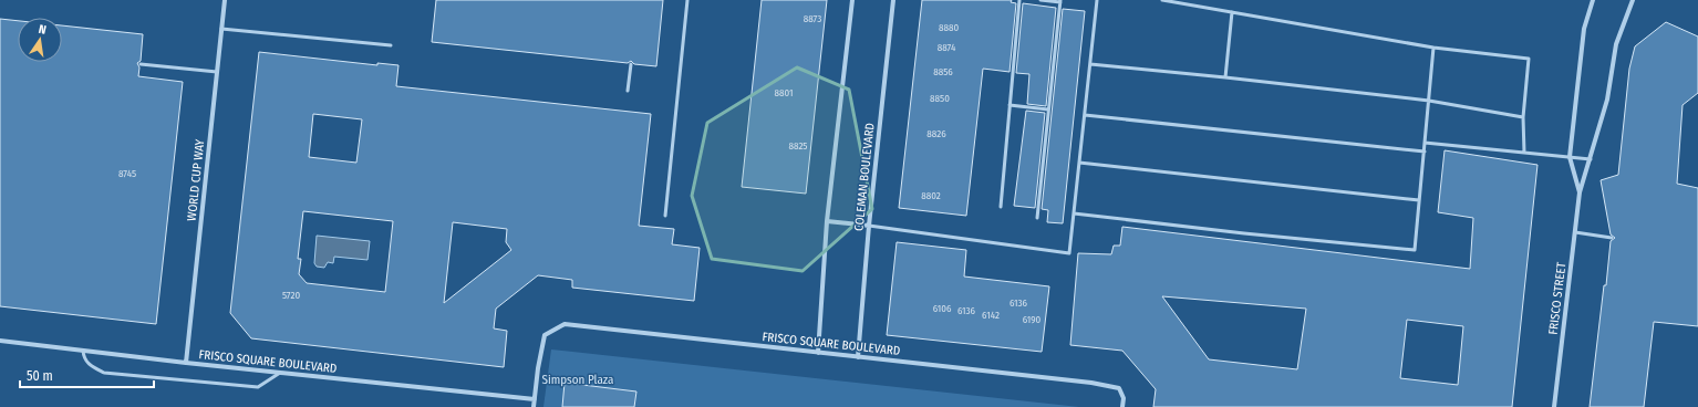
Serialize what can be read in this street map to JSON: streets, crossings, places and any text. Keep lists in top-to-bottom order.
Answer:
{
  "streets": {
    "street": [
      "COLEMAN BOULEVARD",
      "WORLD CUP WAY",
      "FRISCO STREET",
      "FRISCO SQUARE BOULEVARD"
    ]
  },
  "crossings": [
    ["COLEMAN BOULEVARD", "FRISCO SQUARE BOULEVARD"],
    ["WORLD CUP WAY", "FRISCO SQUARE BOULEVARD"]
  ],
  "parks": ["Simpson Plaza"],
  "house_numbers": [
    "8873",
    "8880",
    "8874",
    "8856",
    "8801",
    "8850",
    "8826",
    "8825",
    "8745",
    "8802",
    "5720",
    "6136",
    "6106",
    "6136",
    "6142",
    "6190"
  ],
  "scale_bar": "50 m",
  "north": "top"
}
